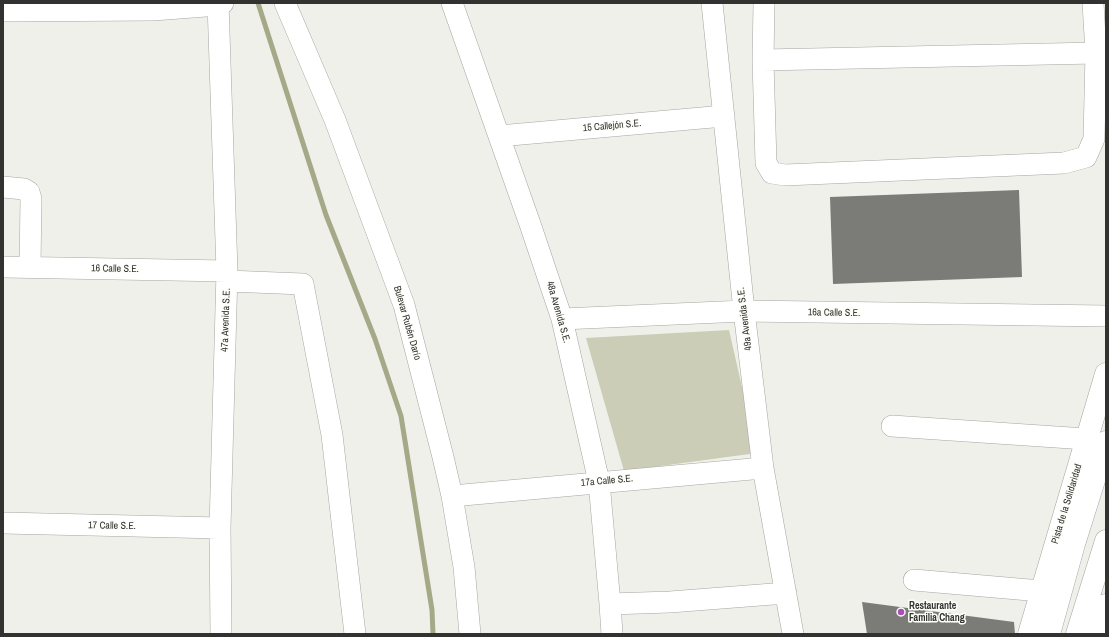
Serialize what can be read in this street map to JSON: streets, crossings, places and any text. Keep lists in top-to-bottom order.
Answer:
{
  "streets": {
    "main road": ["Pista de la Solidaridad"],
    "street": [
      "15 Callejón S.E.",
      "16 Calle S.E.",
      "48a Avenida S.E.",
      "16a Calle S.E.",
      "49a Avenida S.E.",
      "47a Avenida S.E.",
      "Bulevar Rubén Darío",
      "17a Calle S.E.",
      "17 Calle S.E."
    ]
  },
  "crossings": [
    ["15 Callejón S.E.", "48a Avenida S.E."],
    ["15 Callejón S.E.", "49a Avenida S.E."],
    ["16 Calle S.E.", "47a Avenida S.E."],
    ["48a Avenida S.E.", "16a Calle S.E."],
    ["48a Avenida S.E.", "17a Calle S.E."],
    ["16a Calle S.E.", "49a Avenida S.E."],
    ["49a Avenida S.E.", "17a Calle S.E."],
    ["47a Avenida S.E.", "17 Calle S.E."],
    ["Bulevar Rubén Darío", "17a Calle S.E."]
  ],
  "places": ["Restaurante Familia Chang"]
}
